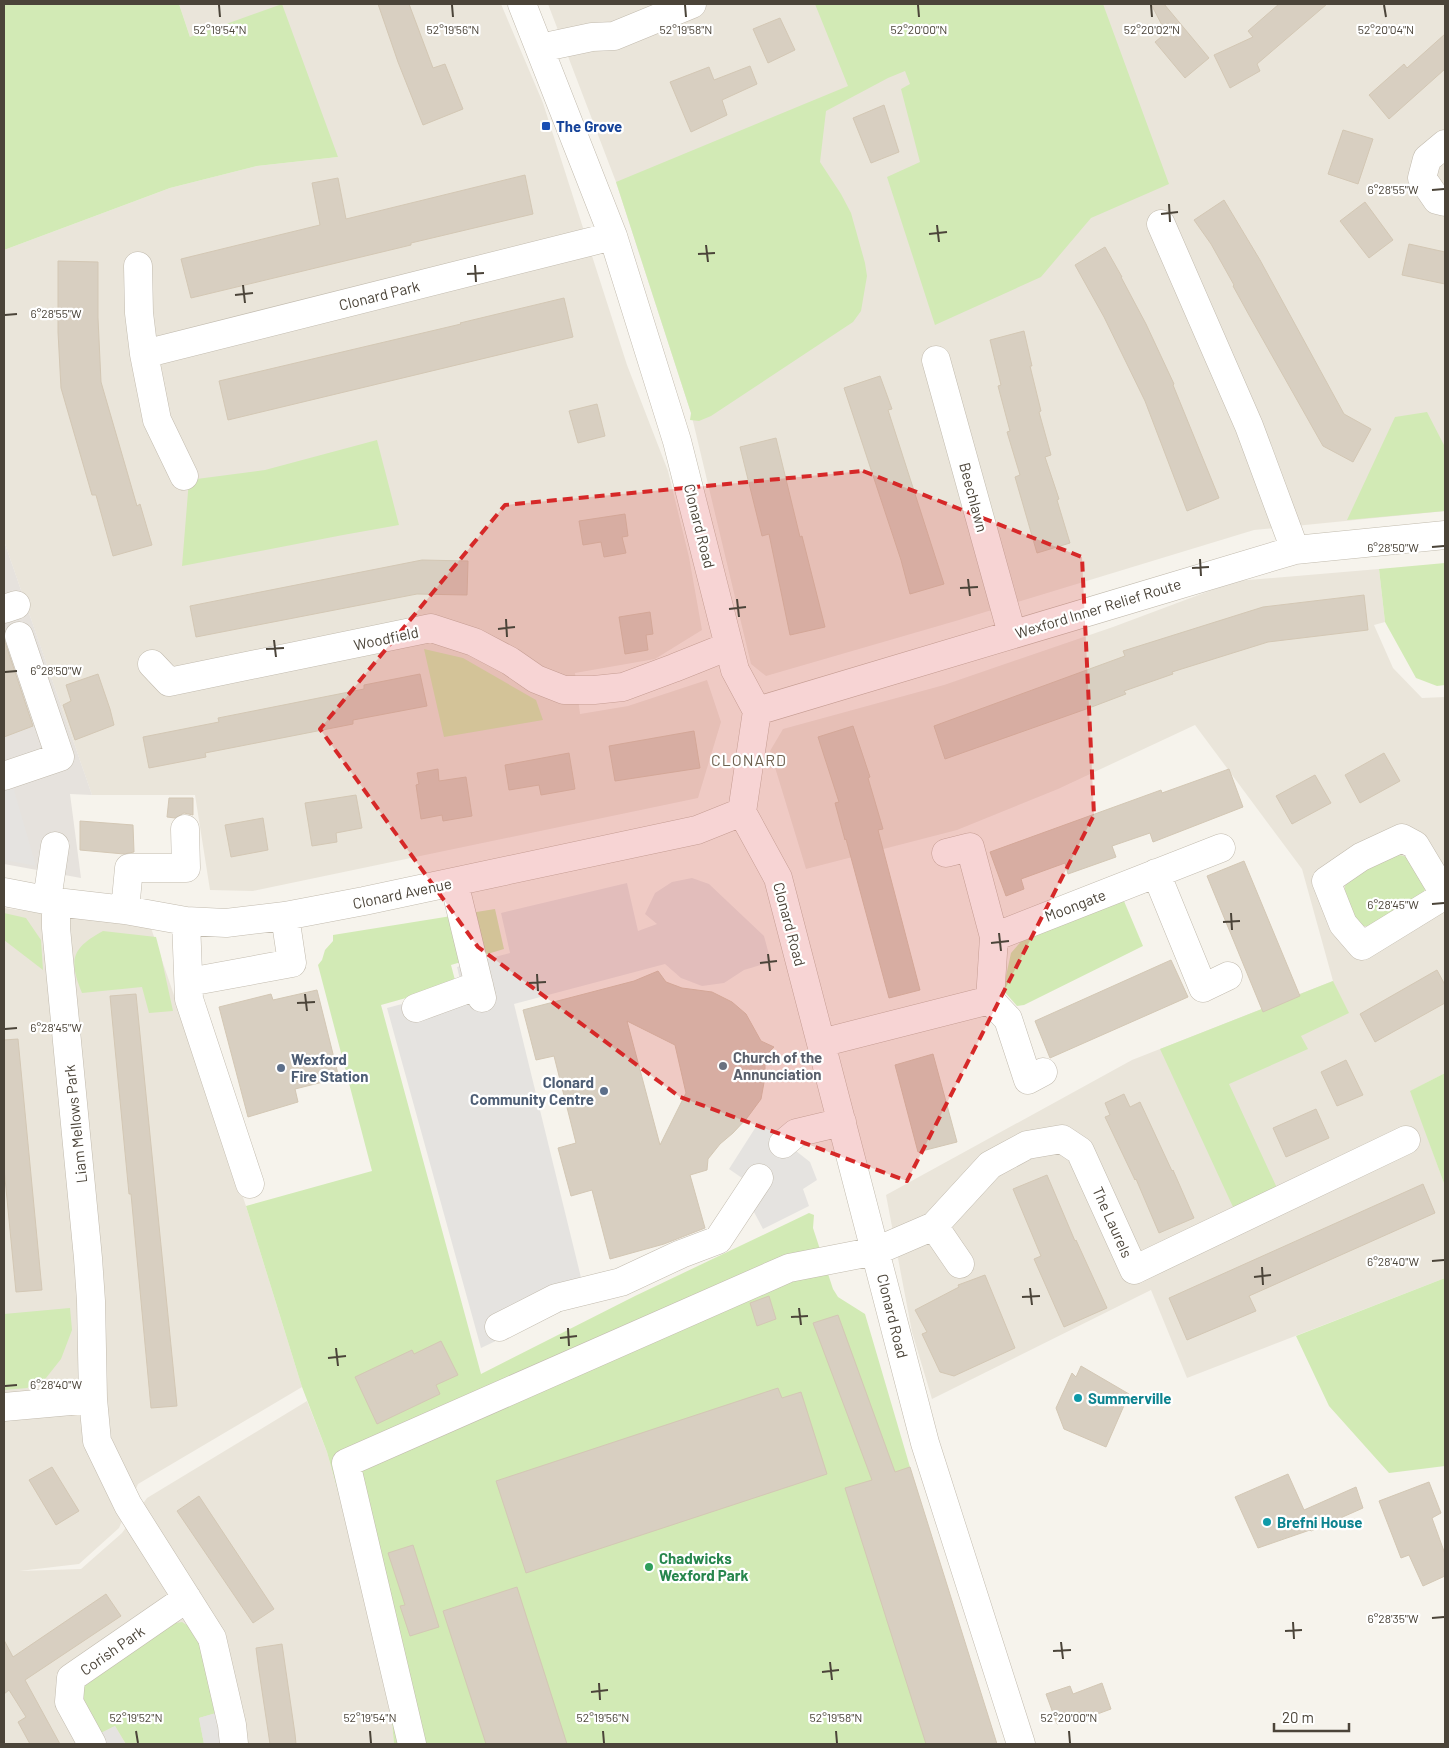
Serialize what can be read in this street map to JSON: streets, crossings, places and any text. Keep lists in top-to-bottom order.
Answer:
{
  "streets": {
    "street": [
      "Clonard Park",
      "Beechlawn",
      "Clonard Road",
      "Wexford Inner Relief Route",
      "Woodfield",
      "Clonard Avenue",
      "Moongate",
      "Liam Mellows Park",
      "The Laurels",
      "Corish Park"
    ]
  },
  "crossings": [
    ["Clonard Park", "Clonard Road"],
    ["Beechlawn", "Wexford Inner Relief Route"],
    ["Clonard Road", "Wexford Inner Relief Route"],
    ["Clonard Road", "Woodfield"],
    ["Clonard Road", "Clonard Avenue"],
    ["Clonard Road", "The Laurels"],
    ["Clonard Avenue", "Liam Mellows Park"],
    ["Liam Mellows Park", "Corish Park"]
  ],
  "districts": ["CLONARD"],
  "places": {
    "transit": ["The Grove"],
    "other": [
      "Church of the Annunciation",
      "Wexford Fire Station",
      "Clonard Community Centre",
      "Summerville",
      "Brefni House",
      "Chadwicks Wexford Park"
    ]
  },
  "scale_bar": "20 m",
  "coordinates": [
    "52°20'04\"N",
    "52°19'54\"N",
    "52°19'56\"N",
    "52°19'58\"N",
    "52°20'00\"N",
    "52°20'02\"N",
    "6°28'55\"W",
    "6°28'50\"W",
    "6°28'45\"W",
    "6°28'40\"W",
    "6°28'35\"W",
    "52°19'52\"N"
  ]
}
